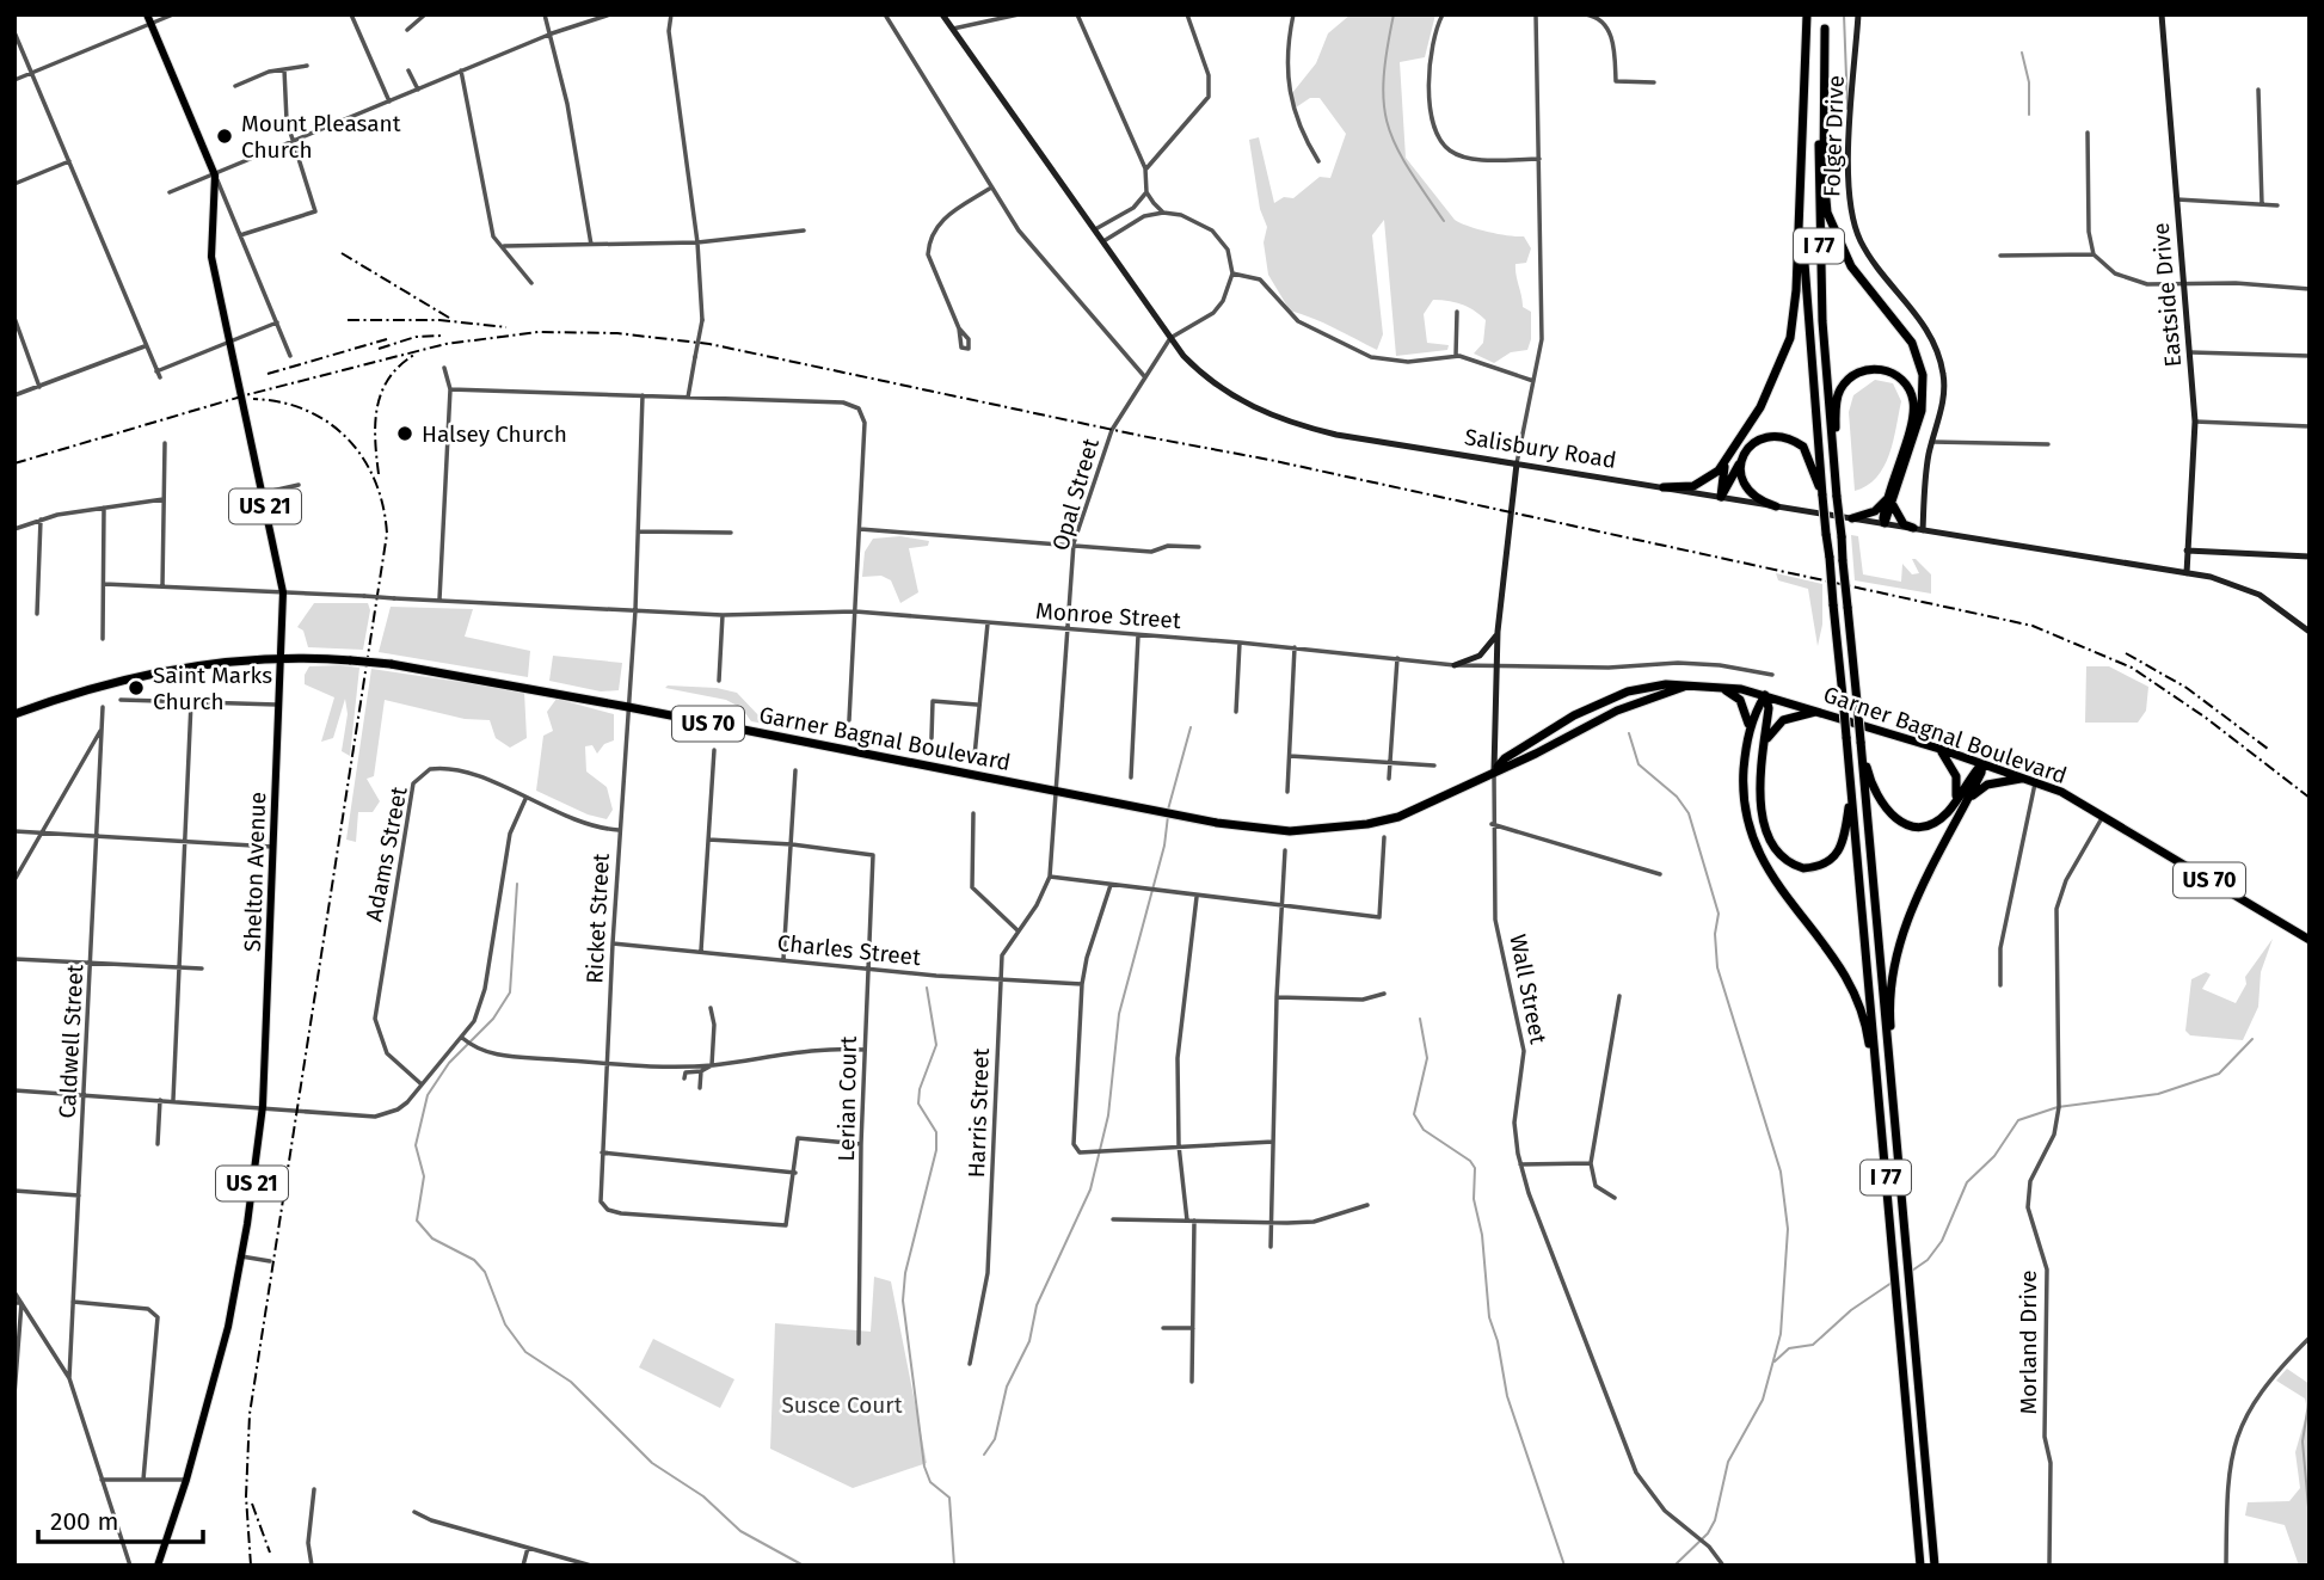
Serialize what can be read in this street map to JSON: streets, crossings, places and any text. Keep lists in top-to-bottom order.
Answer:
{
  "streets": {
    "highway": ["I 77", "US 70", "Garner Bagnal Boulevard"],
    "main road": ["US 21", "Shelton Avenue"],
    "street": [
      "Folger Drive",
      "Eastside Drive",
      "Salisbury Road",
      "Opal Street",
      "Monroe Street",
      "Adams Street",
      "Ricket Street",
      "Charles Street",
      "Wall Street",
      "Caldwell Street",
      "Lerian Court",
      "Harris Street",
      "Morland Drive"
    ]
  },
  "crossings": [
    ["Folger Drive", "Salisbury Road"],
    ["Eastside Drive", "Salisbury Road"],
    ["Salisbury Road", "Opal Street"],
    ["Salisbury Road", "Wall Street"],
    ["Opal Street", "Monroe Street"],
    ["Opal Street", "Garner Bagnal Boulevard"],
    ["Opal Street", "Harris Street"],
    ["US 21", "Shelton Avenue"],
    ["Monroe Street", "Shelton Avenue"],
    ["Monroe Street", "Ricket Street"],
    ["Monroe Street", "Wall Street"],
    ["Garner Bagnal Boulevard", "Shelton Avenue"],
    ["Garner Bagnal Boulevard", "Ricket Street"],
    ["Garner Bagnal Boulevard", "Wall Street"],
    ["Garner Bagnal Boulevard", "Morland Drive"],
    ["Adams Street", "Ricket Street"],
    ["Ricket Street", "Charles Street"],
    ["Charles Street", "Lerian Court"],
    ["Charles Street", "Harris Street"]
  ],
  "parks": ["Susce Court"],
  "places": ["Mount Pleasant Church", "Halsey Church", "Saint Marks Church"],
  "scale_bar": "200 m"
}
